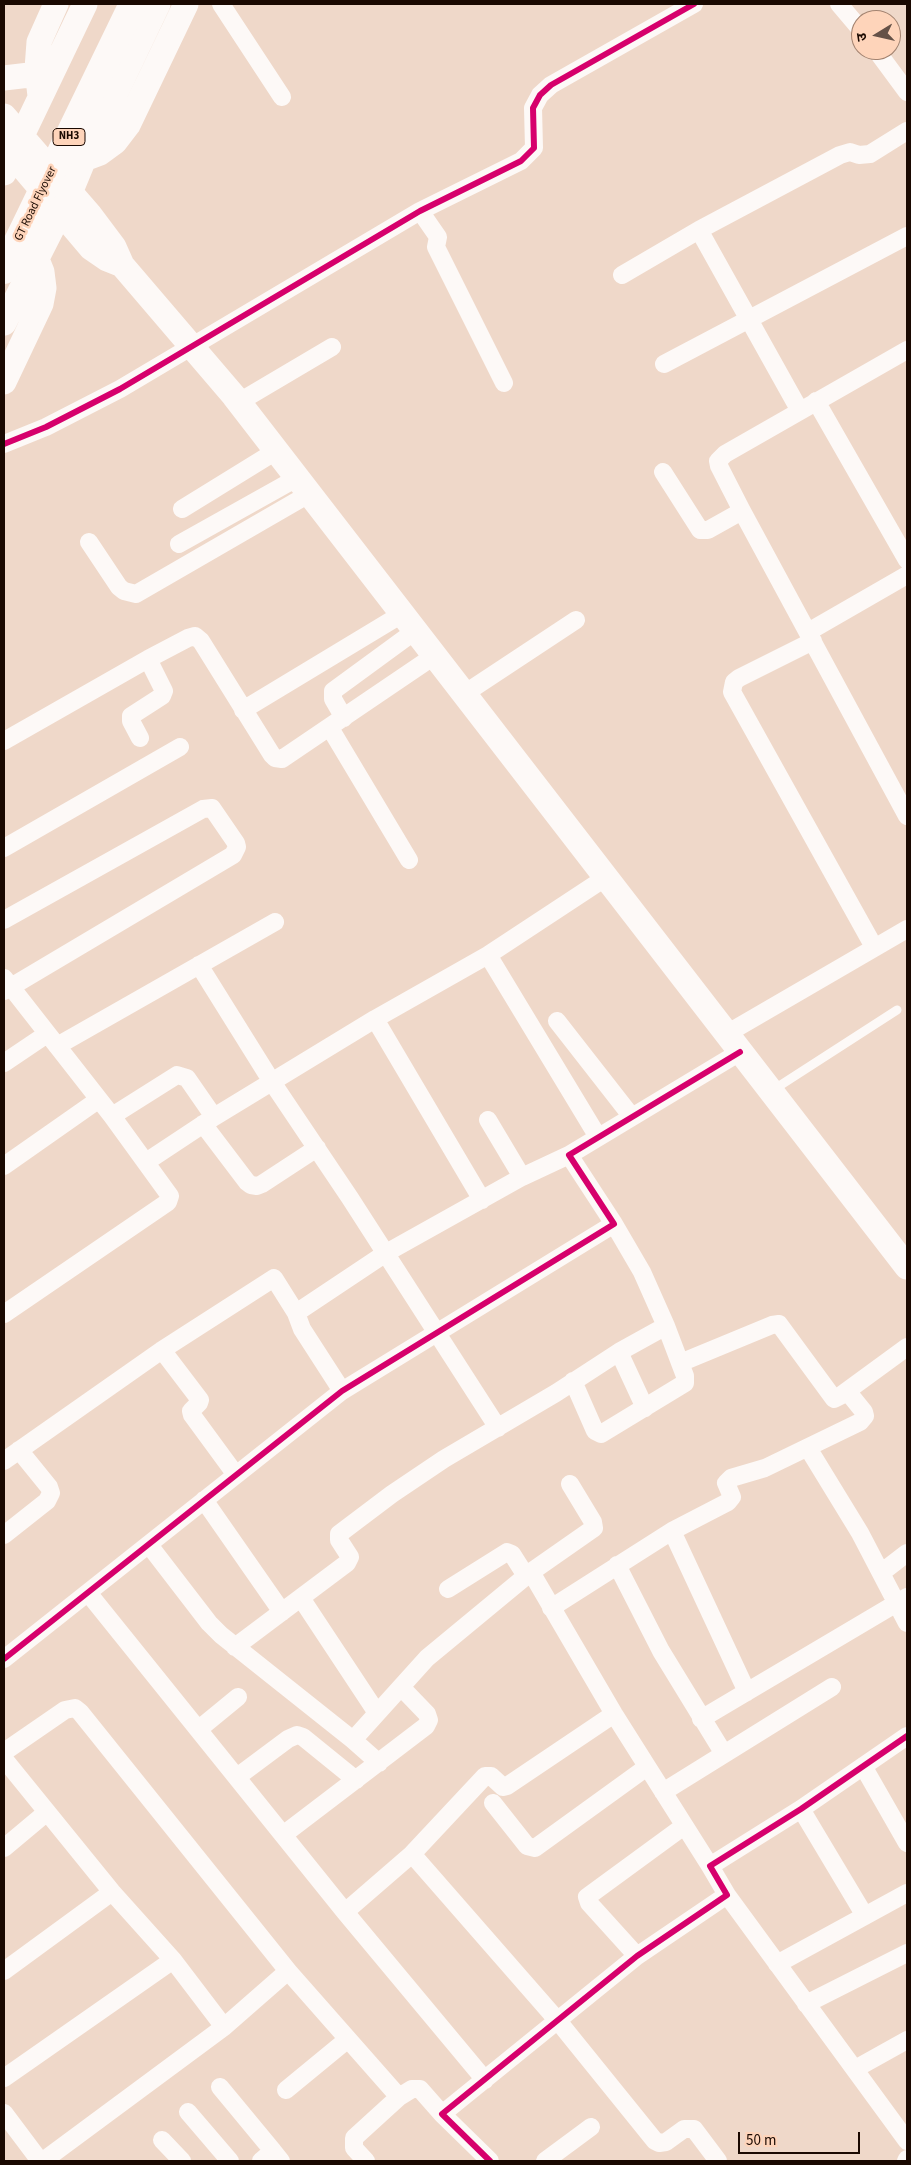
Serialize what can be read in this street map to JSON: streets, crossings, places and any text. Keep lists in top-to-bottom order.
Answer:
{
  "streets": {
    "highway": ["NH3", "GT Road Flyover"]
  },
  "scale_bar": "50 m",
  "north": "left"
}
